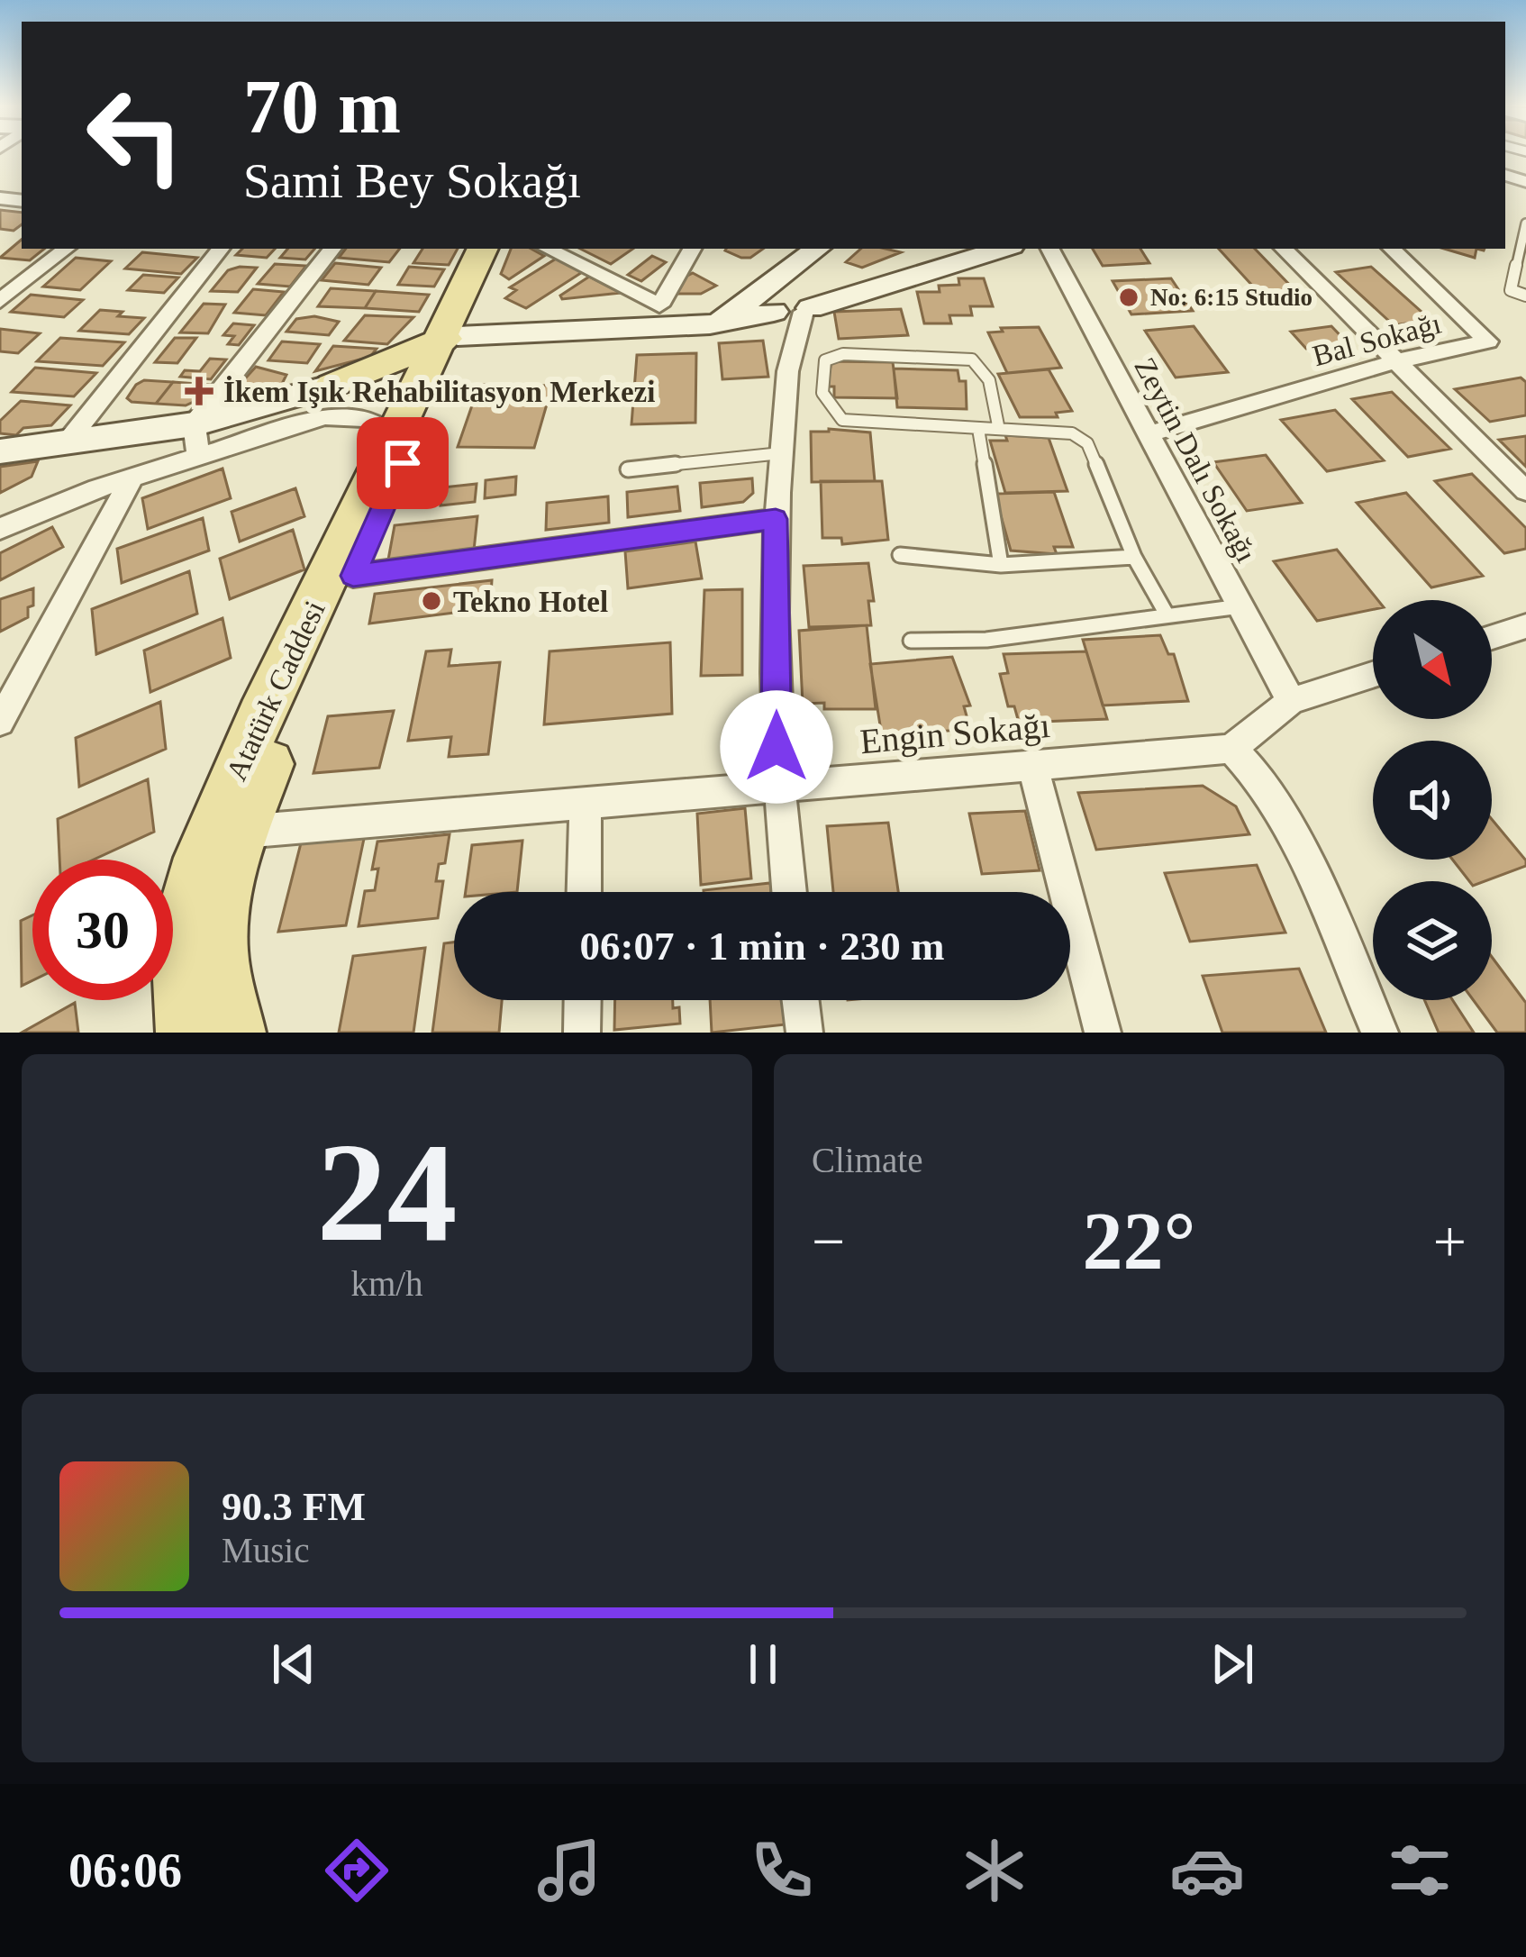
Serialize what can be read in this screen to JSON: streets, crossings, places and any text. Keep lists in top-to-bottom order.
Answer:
{
  "streets": {
    "main road": ["Atatürk Caddesi"],
    "street": ["Bal Sokağı", "Zeytin Dalı Sokağı", "Engin Sokağı"]
  },
  "crossings": [
    ["Bal Sokağı", "Zeytin Dalı Sokağı"],
    ["Atatürk Caddesi", "Engin Sokağı"]
  ],
  "places": {
    "other": ["No: 6:15 Studio", "Tekno Hotel"],
    "health": ["İkem Işık Rehabilitasyon Merkezi"]
  },
  "north": "bottom right",
  "page": {
    "turn": ["70 m", "Sami Bey Sokağı"],
    "limit": "30",
    "trip": "06:07 · 1 min · 230 m",
    "tile": [
      ["24", "km/h"],
      "Climate"
    ],
    "heat": ["−", "22°", "+"],
    "song": ["90.3 FM", "Music"],
    "tabs": "06:06"
  }
}
